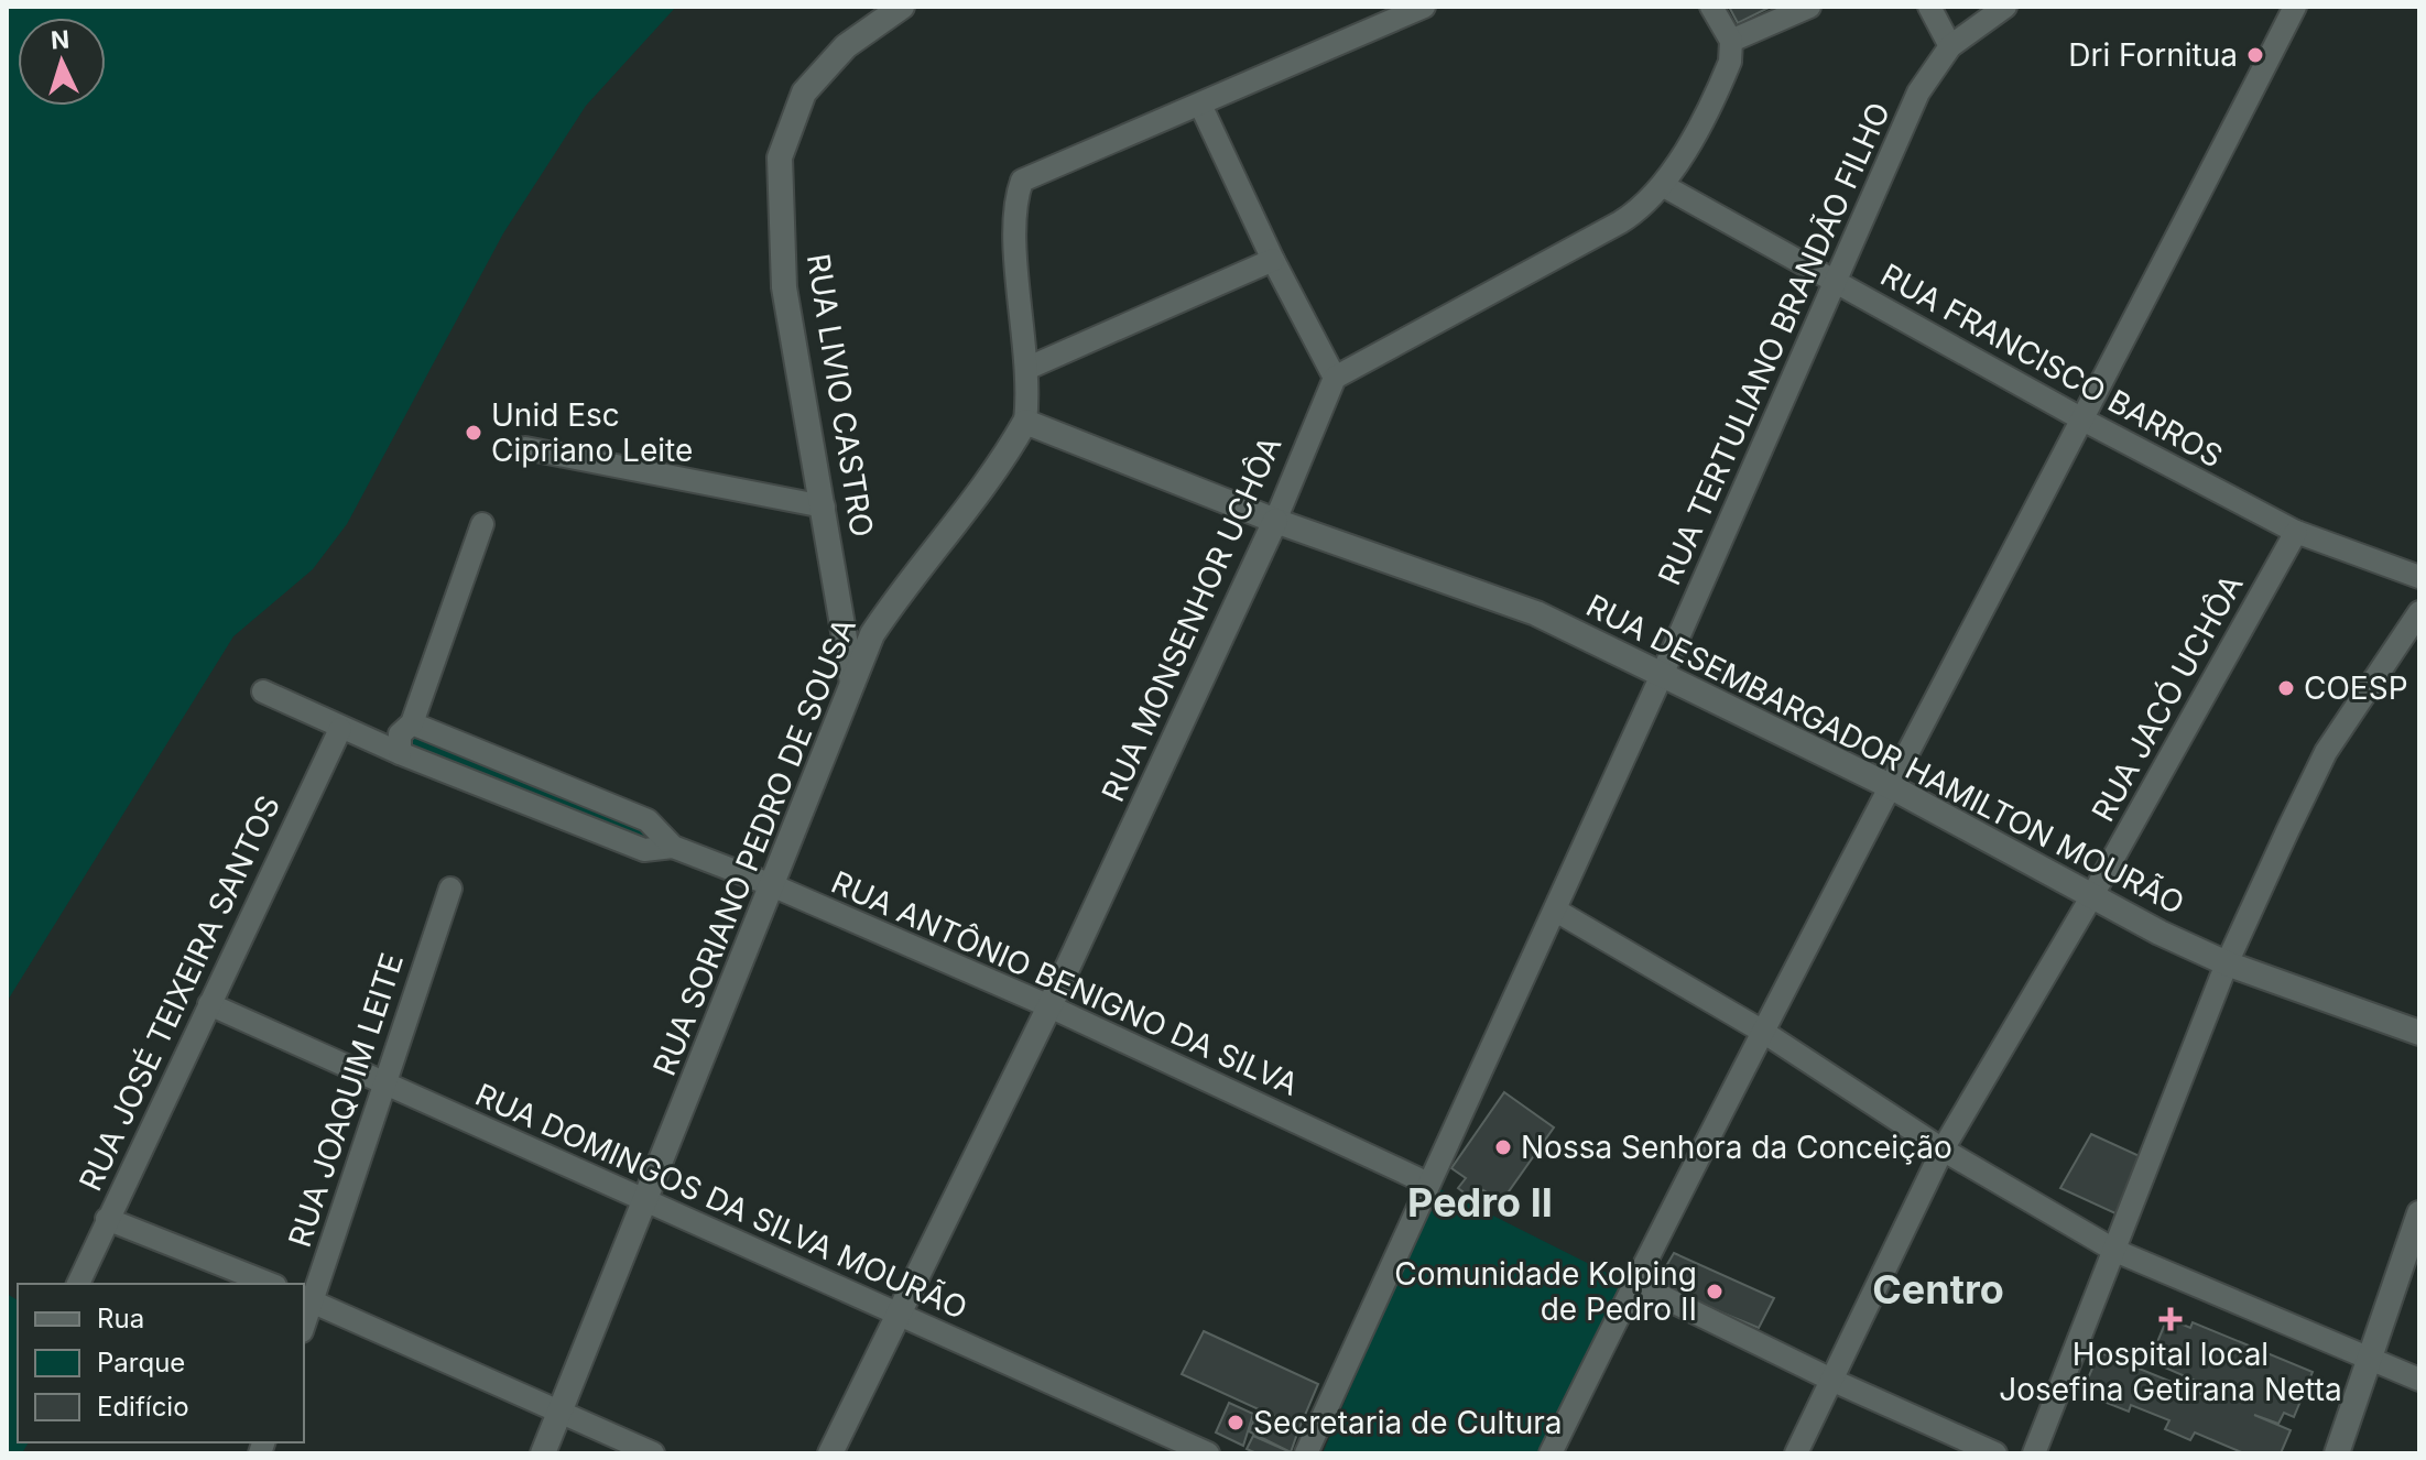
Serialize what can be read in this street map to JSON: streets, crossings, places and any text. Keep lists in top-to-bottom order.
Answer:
{
  "streets": {
    "street": [
      "RUA TERTULIANO BRANDÃO FILHO",
      "RUA FRANCISCO BARROS",
      "RUA LIVIO CASTRO",
      "RUA MONSENHOR UCHÔA",
      "RUA JACÓ UCHÔA",
      "RUA DESEMBARGADOR HAMILTON MOURÃO",
      "RUA SORIANO PEDRO DE SOUSA",
      "RUA ANTÔNIO BENIGNO DA SILVA",
      "RUA JOSÉ TEIXEIRA SANTOS",
      "RUA JOAQUIM LEITE",
      "RUA DOMINGOS DA SILVA MOURÃO"
    ]
  },
  "crossings": [
    ["RUA TERTULIANO BRANDÃO FILHO", "RUA FRANCISCO BARROS"],
    ["RUA TERTULIANO BRANDÃO FILHO", "RUA DESEMBARGADOR HAMILTON MOURÃO"],
    ["RUA TERTULIANO BRANDÃO FILHO", "RUA ANTÔNIO BENIGNO DA SILVA"],
    ["RUA FRANCISCO BARROS", "RUA JACÓ UCHÔA"],
    ["RUA LIVIO CASTRO", "RUA SORIANO PEDRO DE SOUSA"],
    ["RUA MONSENHOR UCHÔA", "RUA DESEMBARGADOR HAMILTON MOURÃO"],
    ["RUA MONSENHOR UCHÔA", "RUA ANTÔNIO BENIGNO DA SILVA"],
    ["RUA MONSENHOR UCHÔA", "RUA DOMINGOS DA SILVA MOURÃO"],
    ["RUA JACÓ UCHÔA", "RUA DESEMBARGADOR HAMILTON MOURÃO"],
    ["RUA DESEMBARGADOR HAMILTON MOURÃO", "RUA SORIANO PEDRO DE SOUSA"],
    ["RUA SORIANO PEDRO DE SOUSA", "RUA ANTÔNIO BENIGNO DA SILVA"],
    ["RUA SORIANO PEDRO DE SOUSA", "RUA DOMINGOS DA SILVA MOURÃO"],
    ["RUA ANTÔNIO BENIGNO DA SILVA", "RUA JOSÉ TEIXEIRA SANTOS"],
    ["RUA JOSÉ TEIXEIRA SANTOS", "RUA DOMINGOS DA SILVA MOURÃO"],
    ["RUA JOAQUIM LEITE", "RUA DOMINGOS DA SILVA MOURÃO"]
  ],
  "districts": ["Pedro II", "Centro"],
  "places": {
    "other": [
      "Dri Fornitua",
      "Unid Esc Cipriano Leite",
      "COESP",
      "Nossa Senhora da Conceição",
      "Comunidade Kolping de Pedro II",
      "Secretaria de Cultura"
    ],
    "health": ["Hospital local Josefina Getirana Netta"]
  },
  "legend": ["Rua", "Parque", "Edifício"],
  "north": "top"
}
